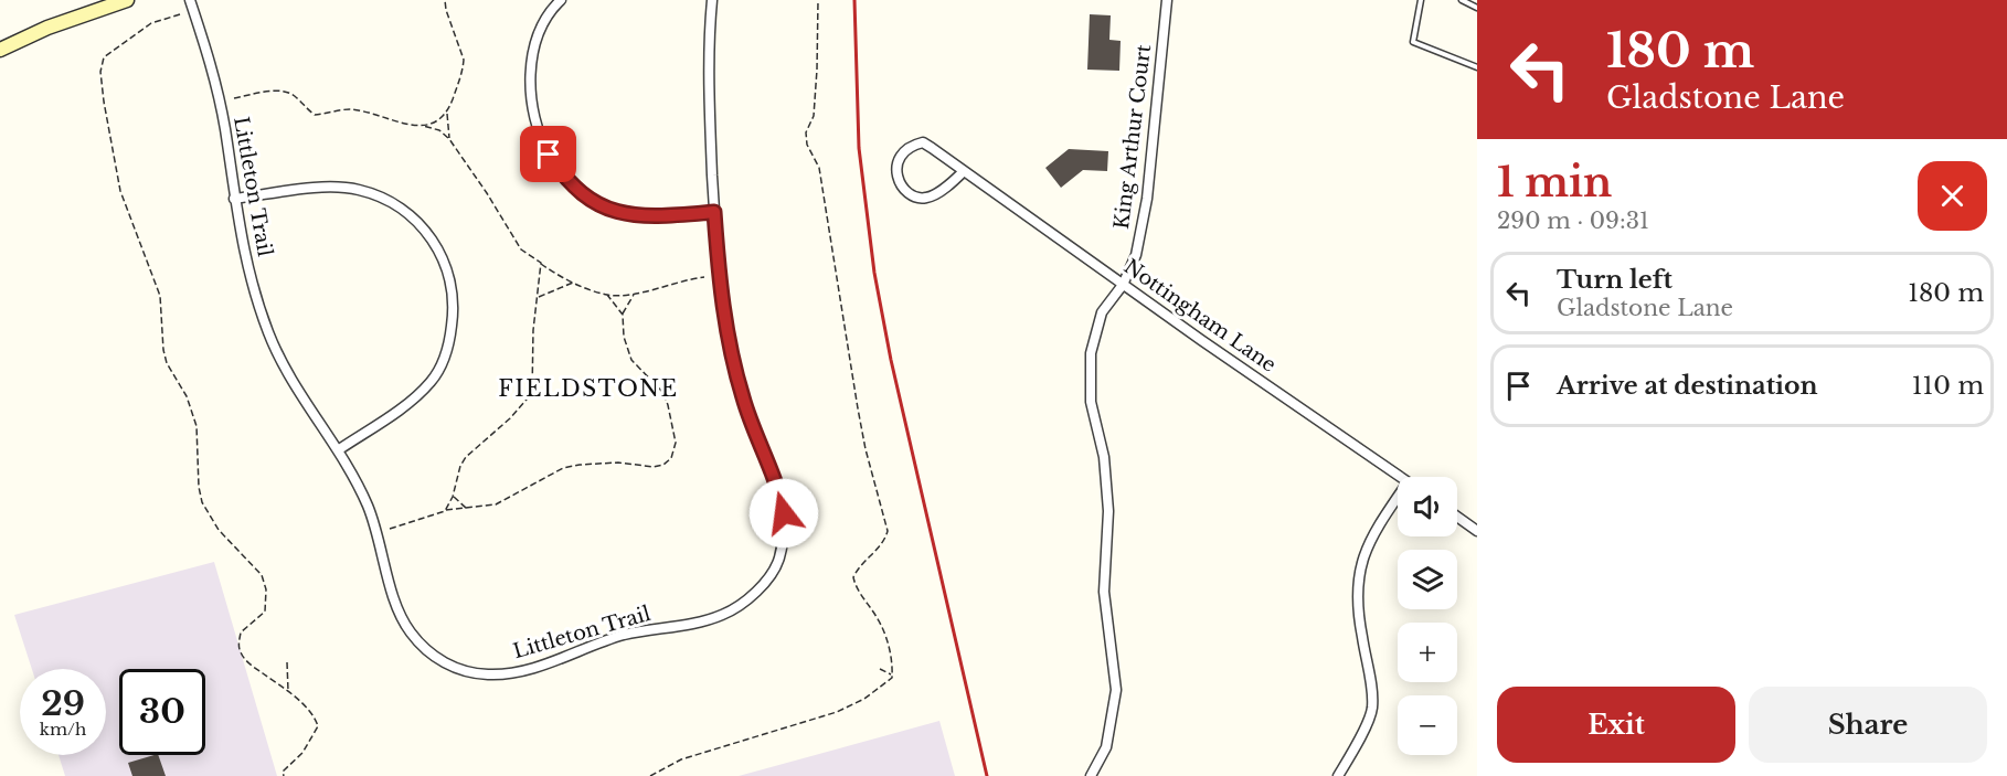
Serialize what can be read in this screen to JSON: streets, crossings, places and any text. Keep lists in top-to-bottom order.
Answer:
{
  "streets": {
    "street": ["King Arthur Court", "Littleton Trail", "Nottingham Lane"]
  },
  "crossings": [
    ["King Arthur Court", "Nottingham Lane"]
  ],
  "districts": ["FIELDSTONE"],
  "page": {
    "turn": ["180 m", "Gladstone Lane"],
    "heading": ["1 min", "290 m · 09:31"],
    "list": [
      {
        "name": "Turn left",
        "note": "Gladstone Lane",
        "value": "180 m"
      },
      {
        "name": "Arrive at destination",
        "value": "110 m"
      }
    ],
    "map_buttons": ["+", "−"],
    "speed": "29 km/h",
    "limit": "30",
    "buttons": ["Exit", "Share"]
  }
}
